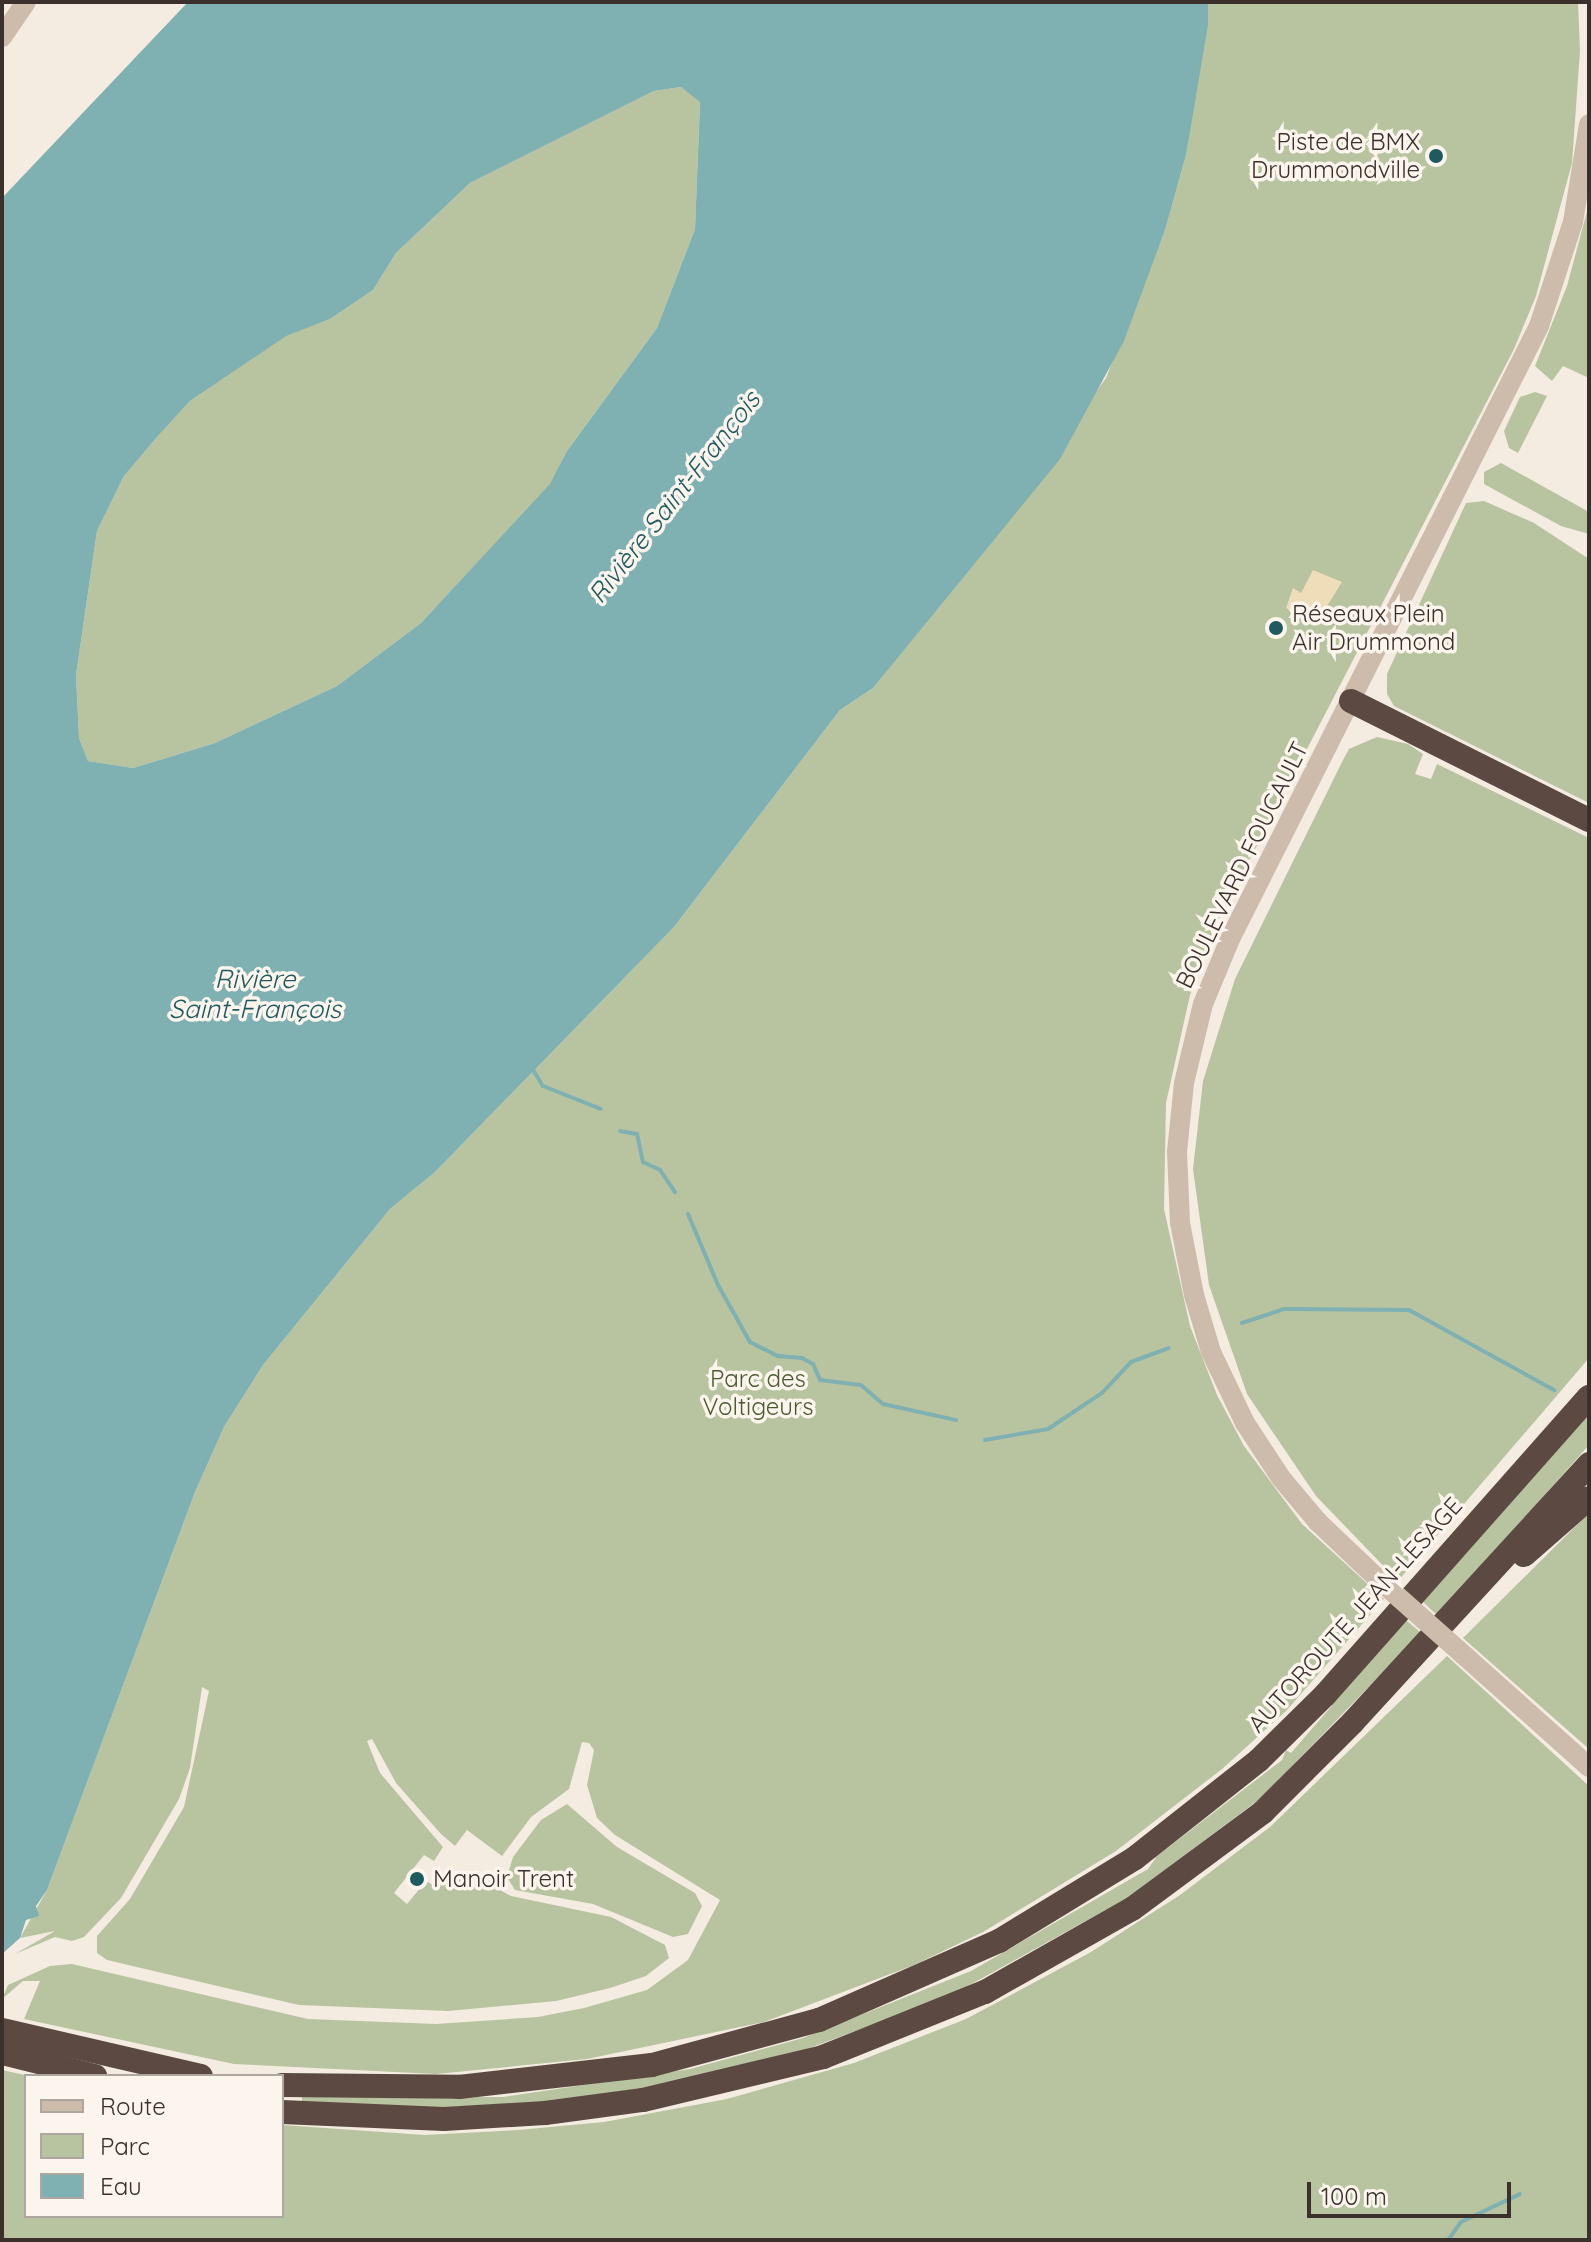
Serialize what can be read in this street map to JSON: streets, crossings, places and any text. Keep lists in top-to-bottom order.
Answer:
{
  "streets": {
    "highway": ["AUTOROUTE JEAN-LESAGE"],
    "street": ["BOULEVARD FOUCAULT"]
  },
  "water": ["Rivière Saint-François"],
  "parks": ["Parc des Voltigeurs"],
  "places": ["Piste de BMX Drummondville", "Réseaux Plein Air Drummond", "Manoir Trent"],
  "legend": ["Route", "Parc", "Eau"],
  "scale_bar": "100 m"
}
